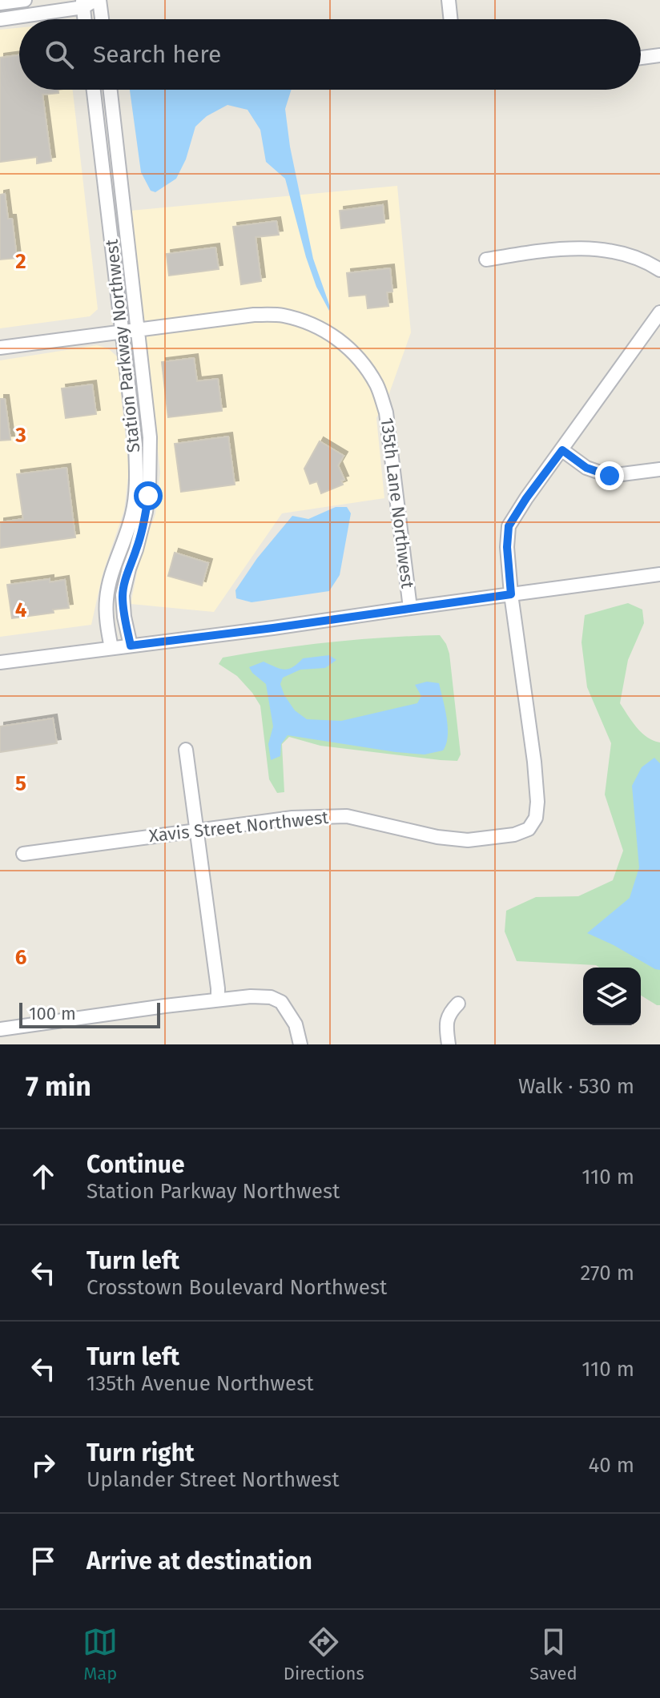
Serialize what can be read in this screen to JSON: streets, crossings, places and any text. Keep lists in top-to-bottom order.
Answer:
{
  "streets": {
    "street": ["Station Parkway Northwest", "135th Lane Northwest", "Xavis Street Northwest"]
  },
  "crossings": [
    ["Station Parkway Northwest", "135th Lane Northwest"]
  ],
  "scale_bar": "100 m",
  "page": {
    "search": "Search here",
    "scale": "100 m",
    "heading": ["7 min", "Walk · 530 m"],
    "list": [
      ["Continue", "Station Parkway Northwest", "110 m"],
      ["Turn left", "Crosstown Boulevard Northwest", "270 m"],
      ["Turn left", "135th Avenue Northwest", "110 m"],
      ["Turn right", "Uplander Street Northwest", "40 m"],
      "Arrive at destination"
    ],
    "nav": ["Map", "Directions", "Saved"]
  },
  "grid": {
    "rows": [
      "2",
      "3",
      "4",
      "5",
      "6"
    ]
  }
}
